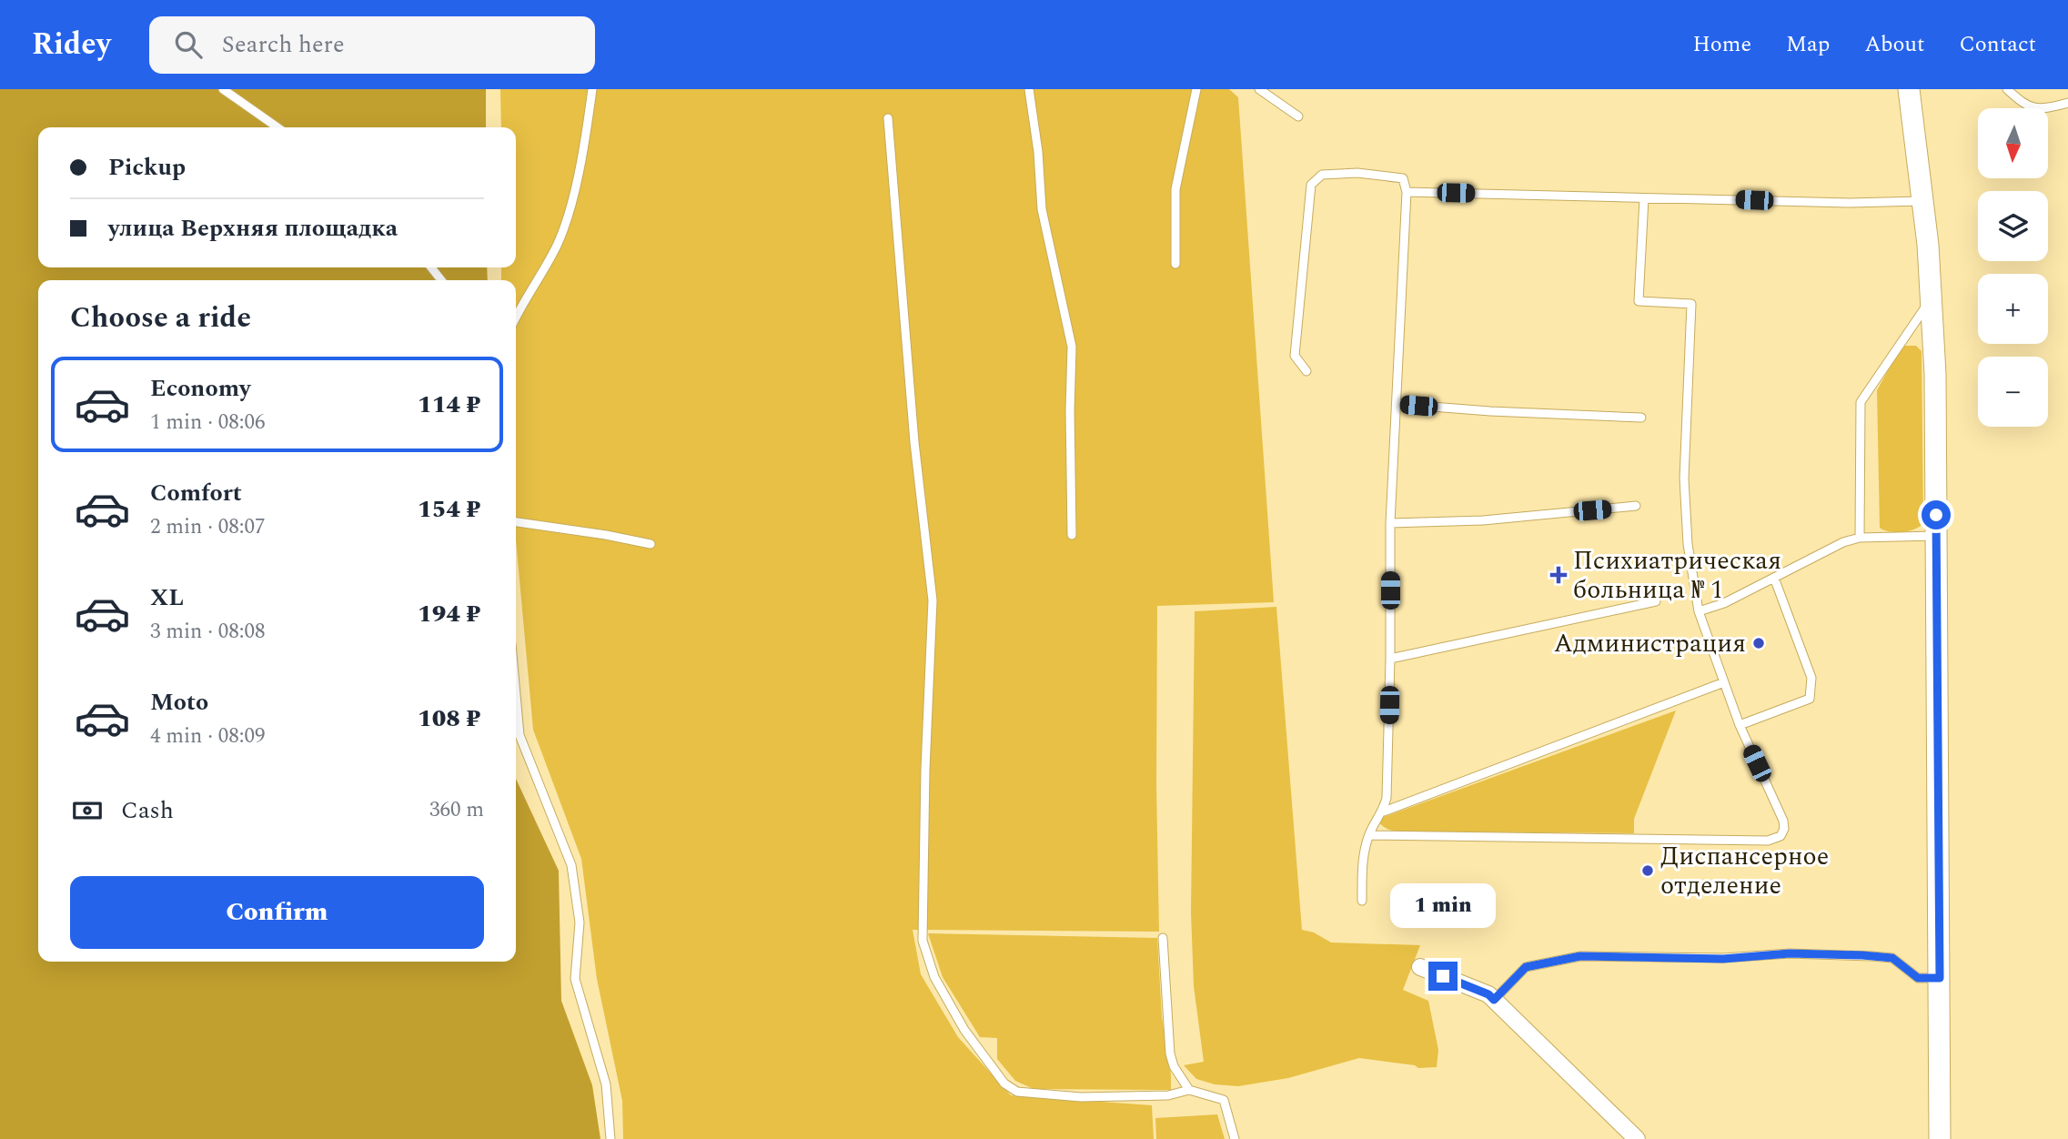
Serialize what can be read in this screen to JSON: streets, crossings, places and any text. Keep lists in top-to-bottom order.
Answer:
{
  "places": {
    "health": ["Психиатрическая больница № 1"],
    "other": ["Администрация", "Диспансерное отделение"]
  },
  "north": "bottom",
  "page": {
    "header": "Ridey",
    "search": "Search here",
    "nav": [
      "Home",
      "Map",
      "About",
      "Contact"
    ],
    "map_buttons": ["+", "−"],
    "banner": ["Pickup", "улица Верхняя площадка"],
    "heading": "Choose a ride",
    "list": [
      {
        "name": "Economy",
        "note": "1 min · 08:06",
        "value": "114 ₽"
      },
      {
        "name": "Comfort",
        "note": "2 min · 08:07",
        "value": "154 ₽"
      },
      {
        "name": "XL",
        "note": "3 min · 08:08",
        "value": "194 ₽"
      },
      {
        "name": "Moto",
        "note": "4 min · 08:09",
        "value": "108 ₽"
      }
    ],
    "pay": ["Cash", "360 m"],
    "buttons": "Confirm",
    "bubble": "1 min"
  }
}
